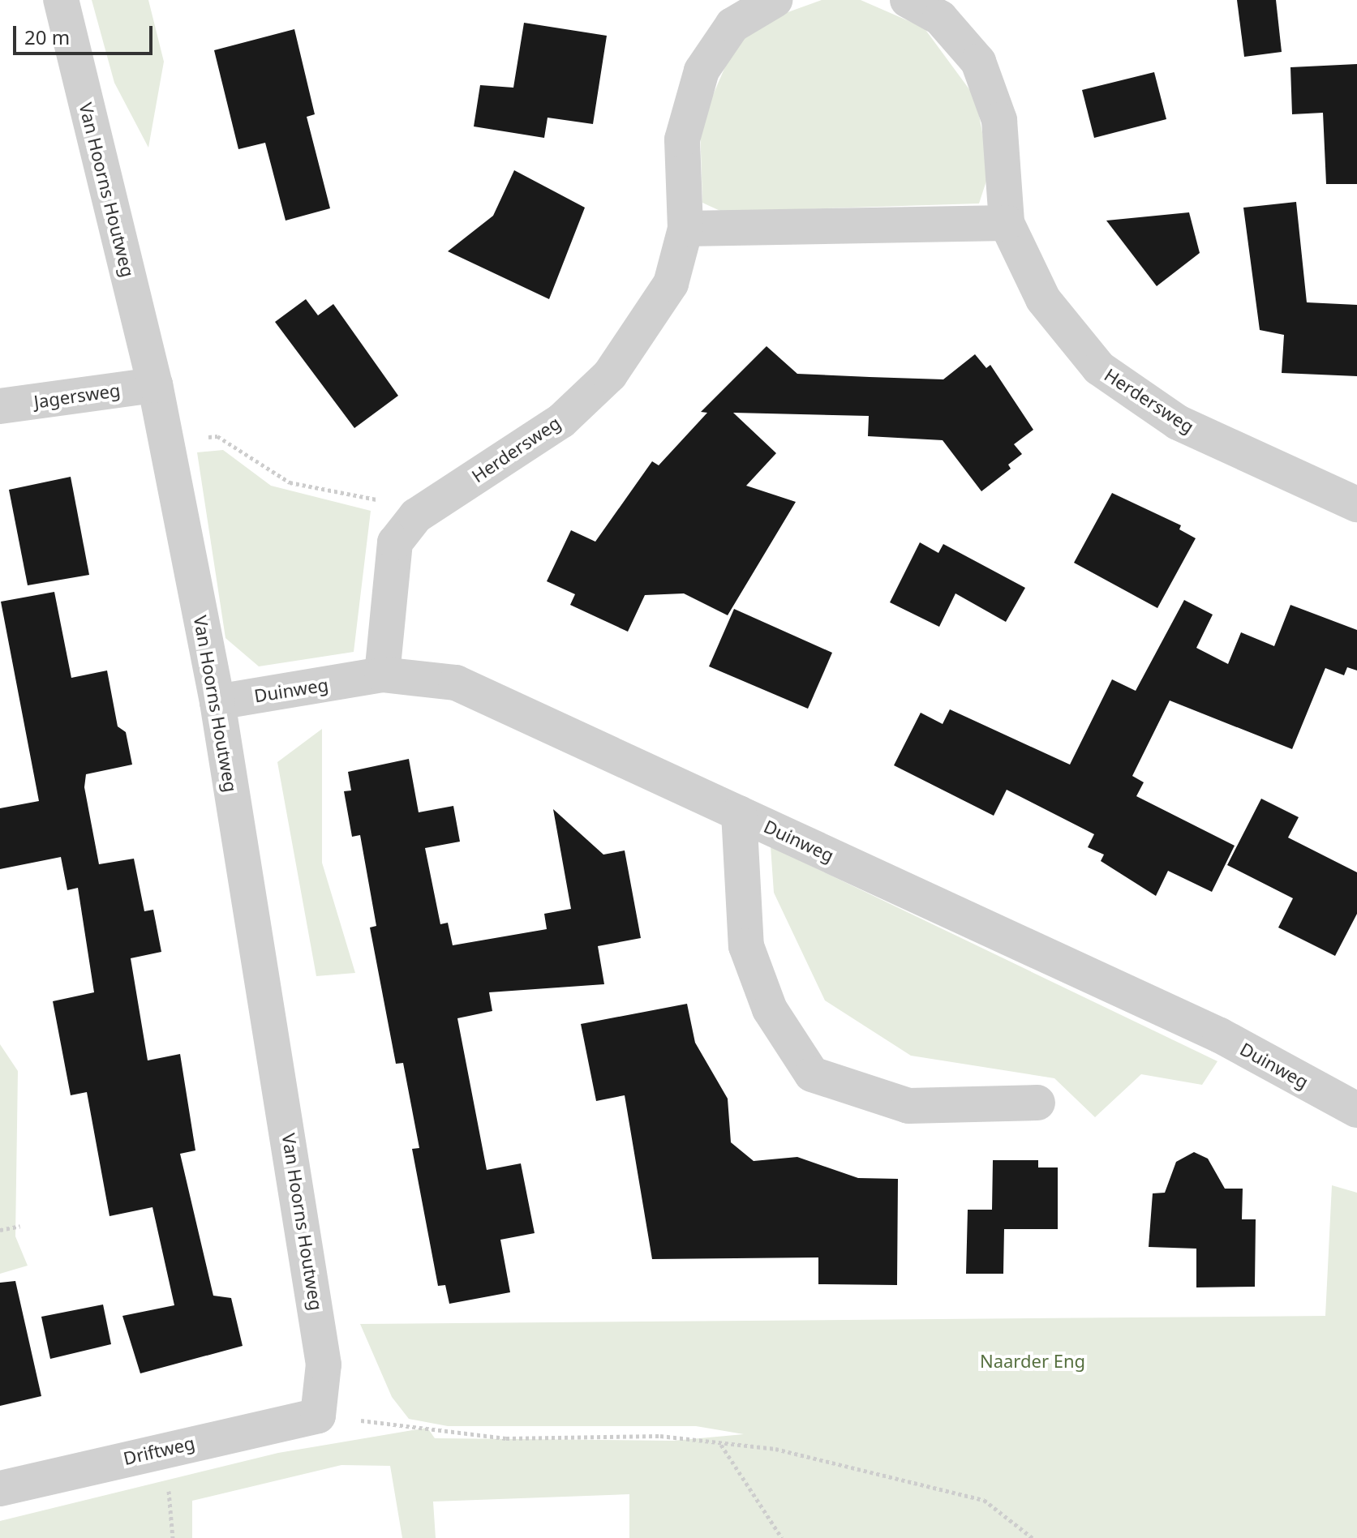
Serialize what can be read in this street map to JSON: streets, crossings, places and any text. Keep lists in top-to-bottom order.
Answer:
{
  "streets": {
    "street": [
      "Van Hoorns Houtweg",
      "Jagersweg",
      "Herdersweg",
      "Duinweg",
      "Driftweg"
    ]
  },
  "crossings": [
    ["Van Hoorns Houtweg", "Jagersweg"],
    ["Van Hoorns Houtweg", "Duinweg"],
    ["Van Hoorns Houtweg", "Driftweg"],
    ["Herdersweg", "Duinweg"]
  ],
  "parks": ["Naarder Eng"],
  "scale_bar": "20 m"
}
